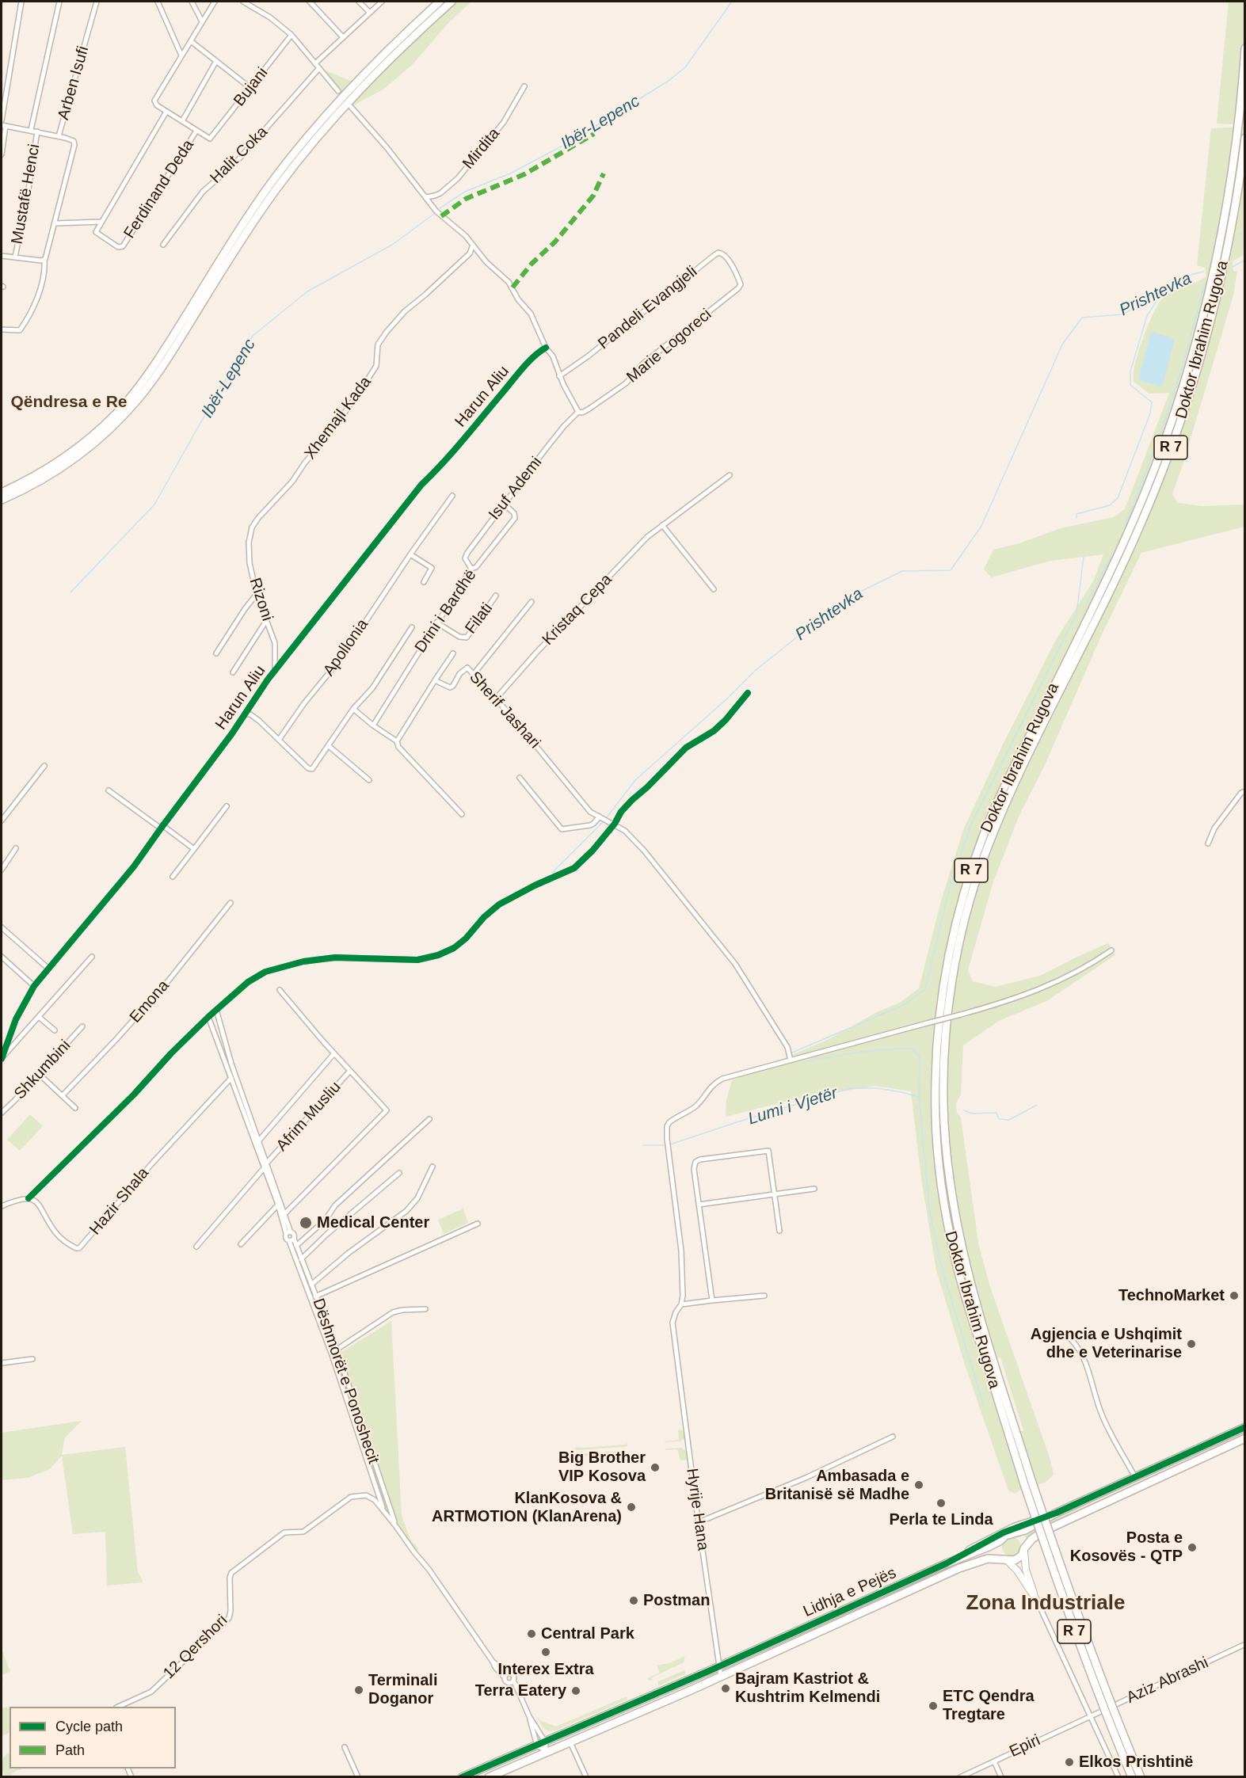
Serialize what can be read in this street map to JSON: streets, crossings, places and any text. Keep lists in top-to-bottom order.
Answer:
{
  "streets": {
    "highway": ["Doktor Ibrahim Rugova", "R 7", "Lidhja e Pejës"],
    "street": [
      "Arben Isufi",
      "Bujani",
      "Mirdita",
      "Halit Coka",
      "Ferdinand Deda",
      "Mustafë Henci",
      "Pandeli Evangjeli",
      "Marie Logoreci",
      "Harun Aliu",
      "Xhemajl Kada",
      "Isuf Ademi",
      "Rizoni",
      "Kristaq Cepa",
      "Drini i Bardhë",
      "Filati",
      "Apollonia",
      "Sherif Jashari",
      "Emona",
      "Shkumbini",
      "Afrim Musliu",
      "Hazir Shala",
      "Dëshmorët e Ponoshecit",
      "Hyrije Hana",
      "12 Qershori",
      "Aziz Abrashi",
      "Epiri"
    ]
  },
  "crossings": [
    ["Arben Isufi", "Mustafë Henci"],
    ["Bujani", "Ferdinand Deda"],
    ["Pandeli Evangjeli", "Marie Logoreci"],
    ["Marie Logoreci", "Isuf Ademi"],
    ["Harun Aliu", "Rizoni"],
    ["Xhemajl Kada", "Rizoni"],
    ["Isuf Ademi", "Drini i Bardhë"],
    ["Kristaq Cepa", "Sherif Jashari"],
    ["Drini i Bardhë", "Filati"],
    ["Sherif Jashari", "Hyrije Hana"],
    ["Afrim Musliu", "Dëshmorët e Ponoshecit"],
    ["Hazir Shala", "Dëshmorët e Ponoshecit"],
    ["Dëshmorët e Ponoshecit", "Lidhja e Pejës"],
    ["Dëshmorët e Ponoshecit", "12 Qershori"],
    ["Hyrije Hana", "Lidhja e Pejës"],
    ["Aziz Abrashi", "Epiri"]
  ],
  "districts": ["Qëndresa e Re", "Zona Industriale"],
  "water": ["Ibër-Lepenc", "Prishtevka", "Lumi i Vjetër"],
  "places": [
    "Medical Center",
    "TechnoMarket",
    "Agjencia e Ushqimit dhe e Veterinarise",
    "Big Brother VIP Kosova",
    "Ambasada e Britanisë së Madhe",
    "Perla te Linda",
    "KlanKosova & ARTMOTION (KlanArena)",
    "Posta e Kosovës - QTP",
    "Postman",
    "Central Park",
    "Interex Extra",
    "Bajram Kastriot & Kushtrim Kelmendi",
    "Terminali Doganor",
    "Terra Eatery",
    "ETC Qendra Tregtare",
    "Elkos Prishtinë"
  ],
  "legend": ["Cycle path", "Path"]
}
